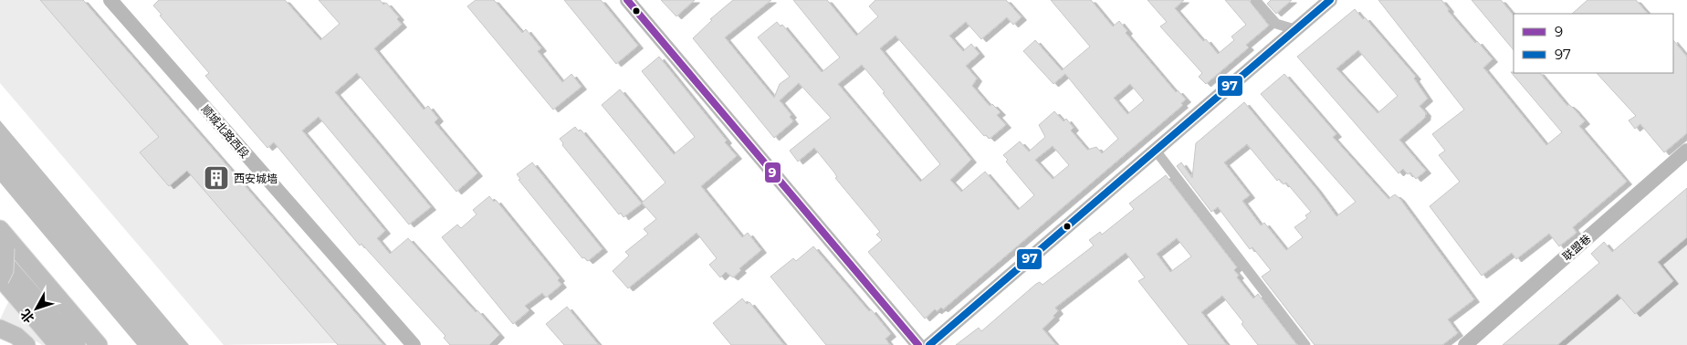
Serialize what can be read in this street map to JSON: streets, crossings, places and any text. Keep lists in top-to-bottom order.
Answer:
{
  "streets": {
    "street": ["顺城北路西段", "联盟巷"]
  },
  "places": {
    "building": ["西安城墙"]
  },
  "lines": ["transit line 9", "transit line 97"],
  "legend": ["9", "97"],
  "north": "bottom left"
}
